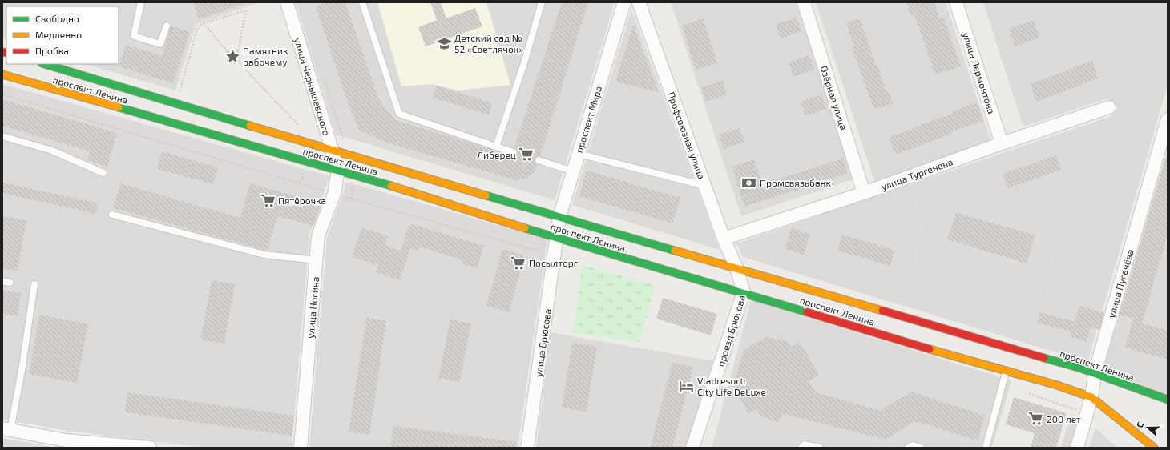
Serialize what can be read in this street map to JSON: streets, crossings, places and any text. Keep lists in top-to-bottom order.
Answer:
{
  "streets": {
    "main road": ["проспект Ленина"],
    "street": [
      "улица Лермонтова",
      "улица Чернышевского",
      "Озёрная улица",
      "проспект Мира",
      "Профсоюзная улица",
      "улица Тургенева",
      "улица Пугачёва",
      "улица Ногина",
      "проезд Брюсова",
      "улица Брюсова"
    ]
  },
  "crossings": [
    ["улица Лермонтова", "улица Тургенева"],
    ["улица Чернышевского", "проспект Ленина"],
    ["улица Чернышевского", "улица Ногина"],
    ["проспект Ленина", "проспект Мира"],
    ["проспект Ленина", "Профсоюзная улица"],
    ["проспект Ленина", "улица Пугачёва"],
    ["проспект Ленина", "улица Ногина"],
    ["проспект Ленина", "проезд Брюсова"],
    ["проспект Ленина", "улица Брюсова"],
    ["Озёрная улица", "улица Тургенева"],
    ["проспект Мира", "улица Брюсова"],
    ["Профсоюзная улица", "улица Тургенева"],
    ["Профсоюзная улица", "проезд Брюсова"]
  ],
  "places": {
    "school or university": ["Детский сад № 52 «Светлячок»"],
    "place": ["Памятник рабочему"],
    "supermarket": [
      "Либерец",
      "Пятёрочка",
      "Посылторг",
      "200 лет"
    ],
    "bank": ["Промсвязьбанк"],
    "hotel": ["Vladresort: City Life DeLuxe"]
  },
  "legend": ["Свободно", "Медленно", "Пробка"],
  "north": "left"
}
